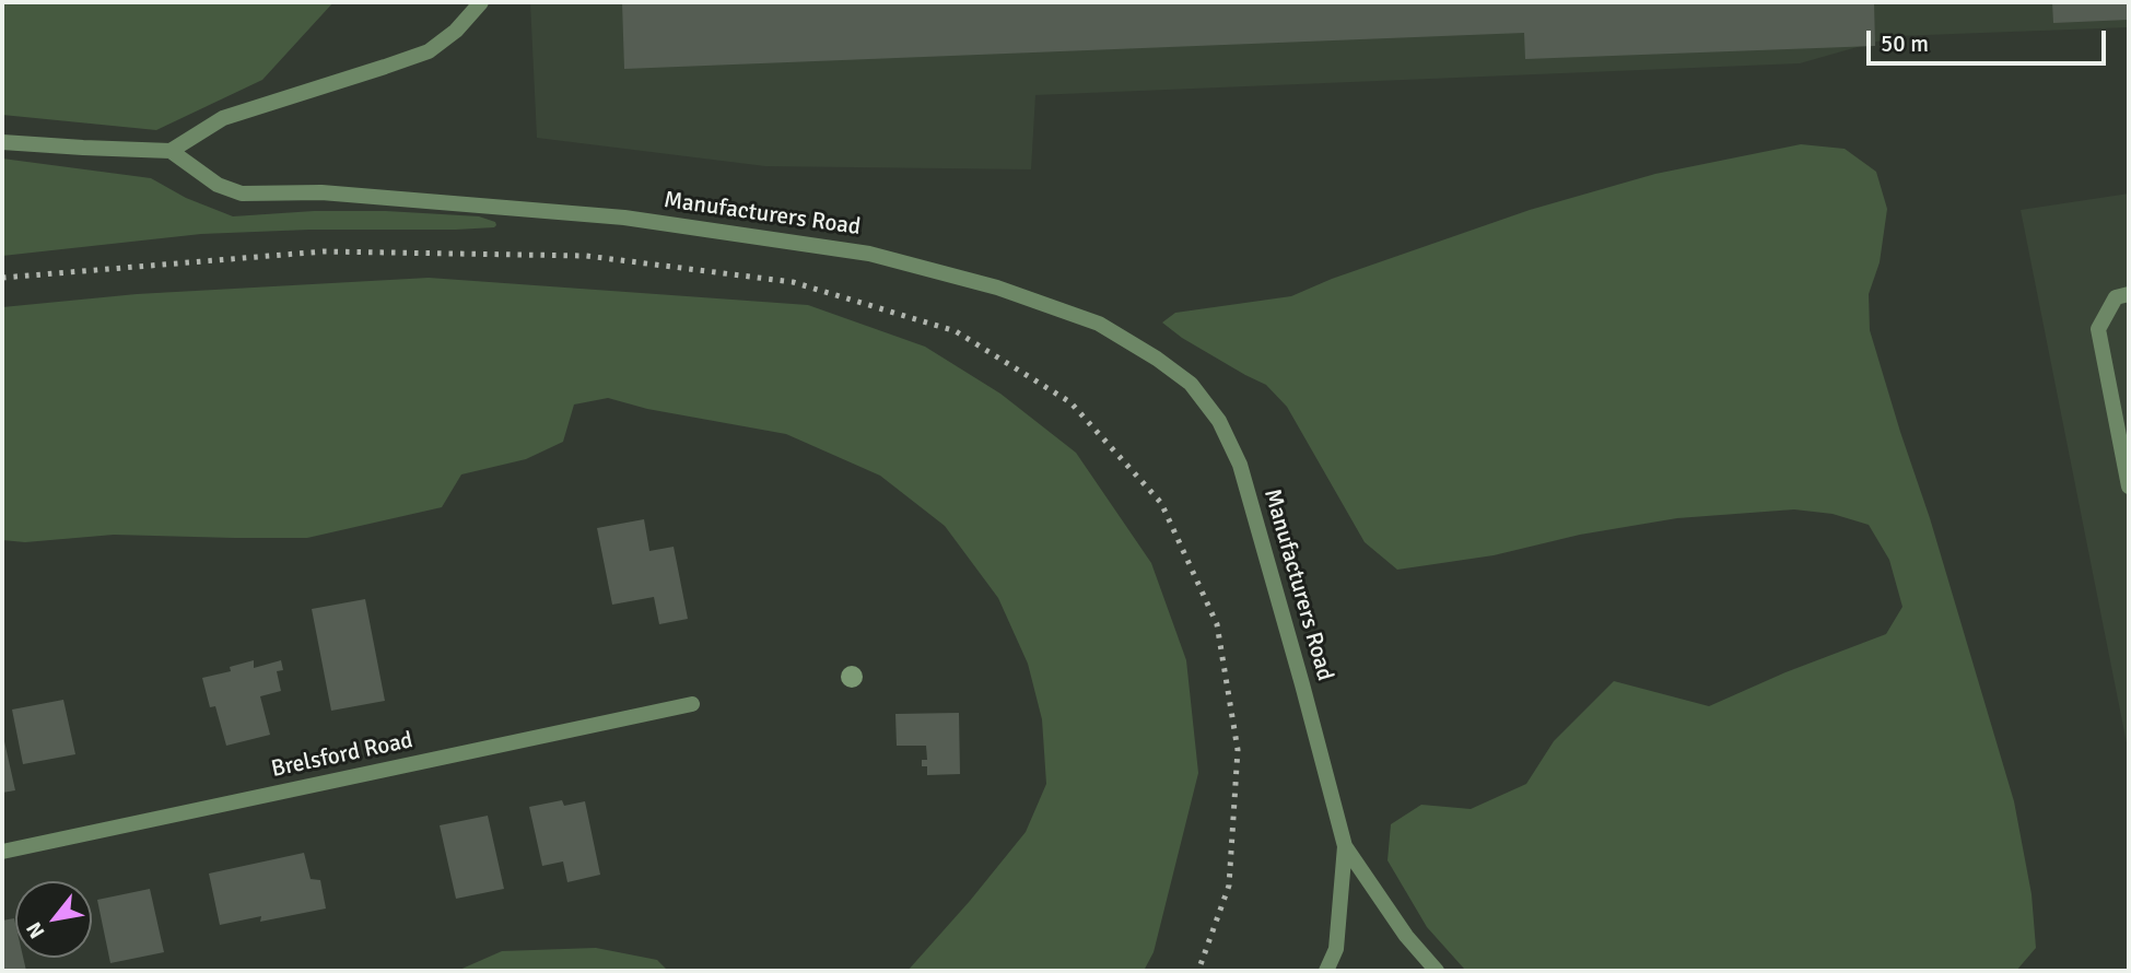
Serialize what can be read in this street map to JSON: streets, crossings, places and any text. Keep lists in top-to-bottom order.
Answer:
{
  "streets": {
    "street": ["Manufacturers Road", "Brelsford Road"]
  },
  "scale_bar": "50 m",
  "north": "bottom left"
}
